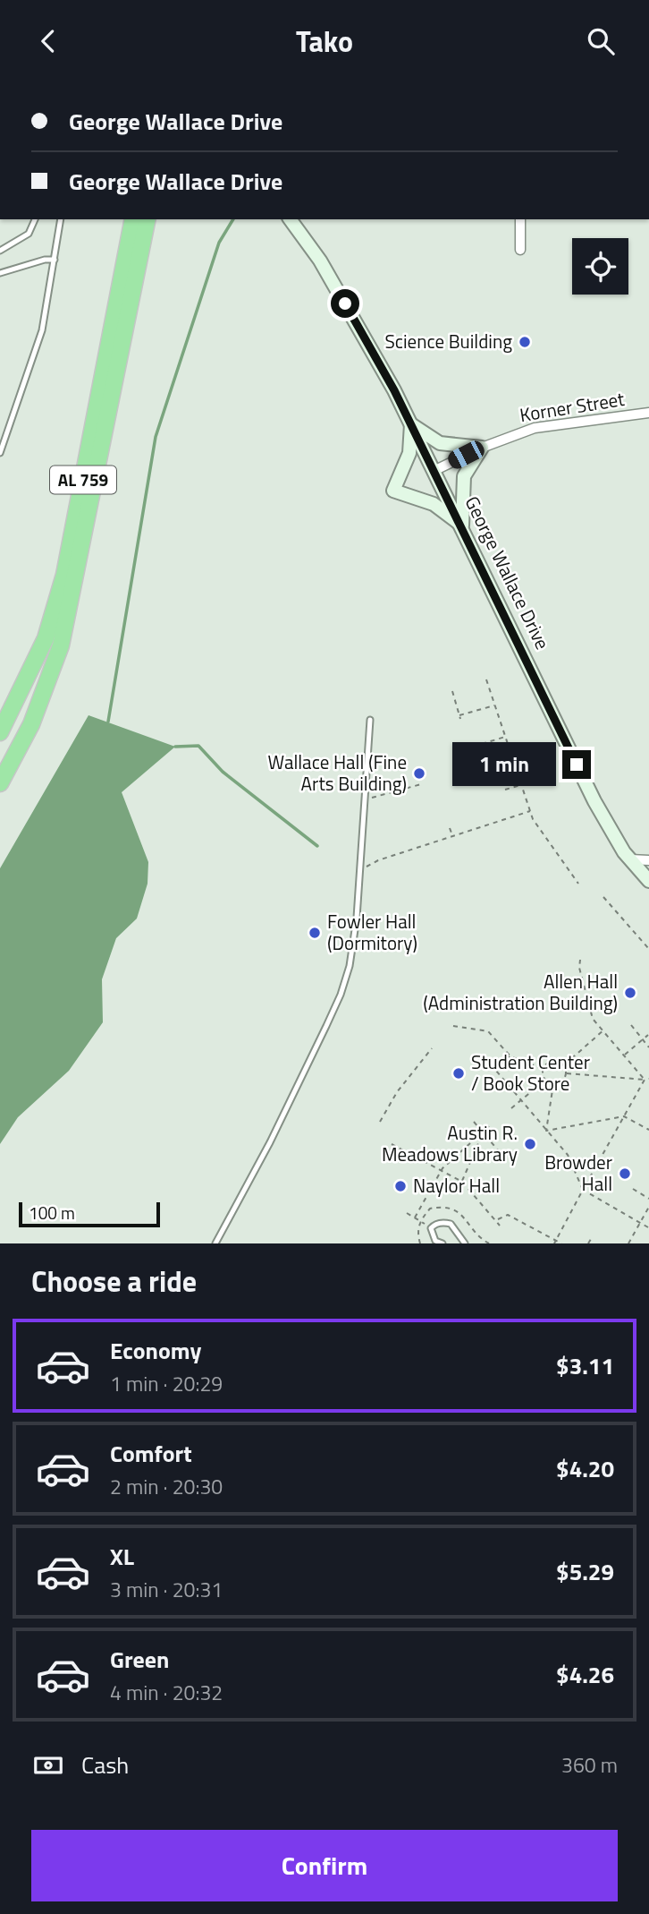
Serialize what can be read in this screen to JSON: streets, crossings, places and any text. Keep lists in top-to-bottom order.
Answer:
{
  "streets": {
    "highway": ["AL 759"],
    "street": ["Korner Street", "George Wallace Drive"]
  },
  "crossings": [
    ["Korner Street", "George Wallace Drive"]
  ],
  "places": [
    "Science Building",
    "Wallace Hall (Fine Arts Building)",
    "Fowler Hall (Dormitory)",
    "Allen Hall (Administration Building)",
    "Student Center / Book Store",
    "Austin R. Meadows Library",
    "Browder Hall",
    "Naylor Hall"
  ],
  "scale_bar": "100 m",
  "page": {
    "header": "Tako",
    "banner": ["George Wallace Drive", "George Wallace Drive"],
    "bubble": "1 min",
    "scale": "100 m",
    "heading": "Choose a ride",
    "list": [
      {
        "name": "Economy",
        "note": "1 min · 20:29",
        "value": "$3.11"
      },
      {
        "name": "Comfort",
        "note": "2 min · 20:30",
        "value": "$4.20"
      },
      {
        "name": "XL",
        "note": "3 min · 20:31",
        "value": "$5.29"
      },
      {
        "name": "Green",
        "note": "4 min · 20:32",
        "value": "$4.26"
      }
    ],
    "pay": ["Cash", "360 m"],
    "buttons": "Confirm"
  }
}
